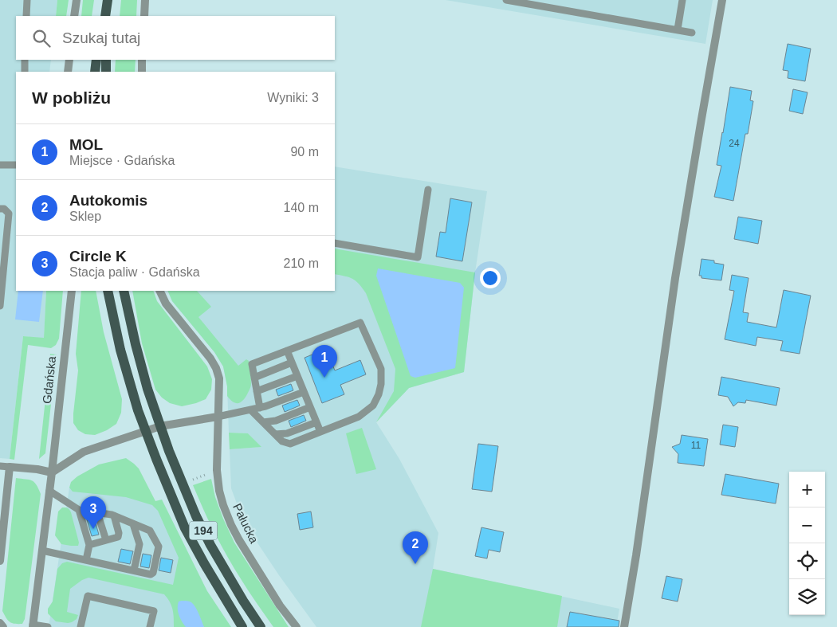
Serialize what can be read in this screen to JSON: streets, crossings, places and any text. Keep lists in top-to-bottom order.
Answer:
{
  "streets": {
    "main road": ["194"],
    "street": ["Gdańska", "Pałucka"]
  },
  "house_numbers": ["24", "11"],
  "page": {
    "search": "Szukaj tutaj",
    "heading": ["W pobliżu", "Wyniki: 3"],
    "list": [
      {
        "mark": "1",
        "name": "MOL",
        "note": "Miejsce · Gdańska",
        "value": "90 m"
      },
      {
        "mark": "2",
        "name": "Autokomis",
        "note": "Sklep",
        "value": "140 m"
      },
      {
        "mark": "3",
        "name": "Circle K",
        "note": "Stacja paliw · Gdańska",
        "value": "210 m"
      }
    ],
    "pins": ["1", "3", "2"],
    "map_buttons": ["+", "−"]
  }
}
